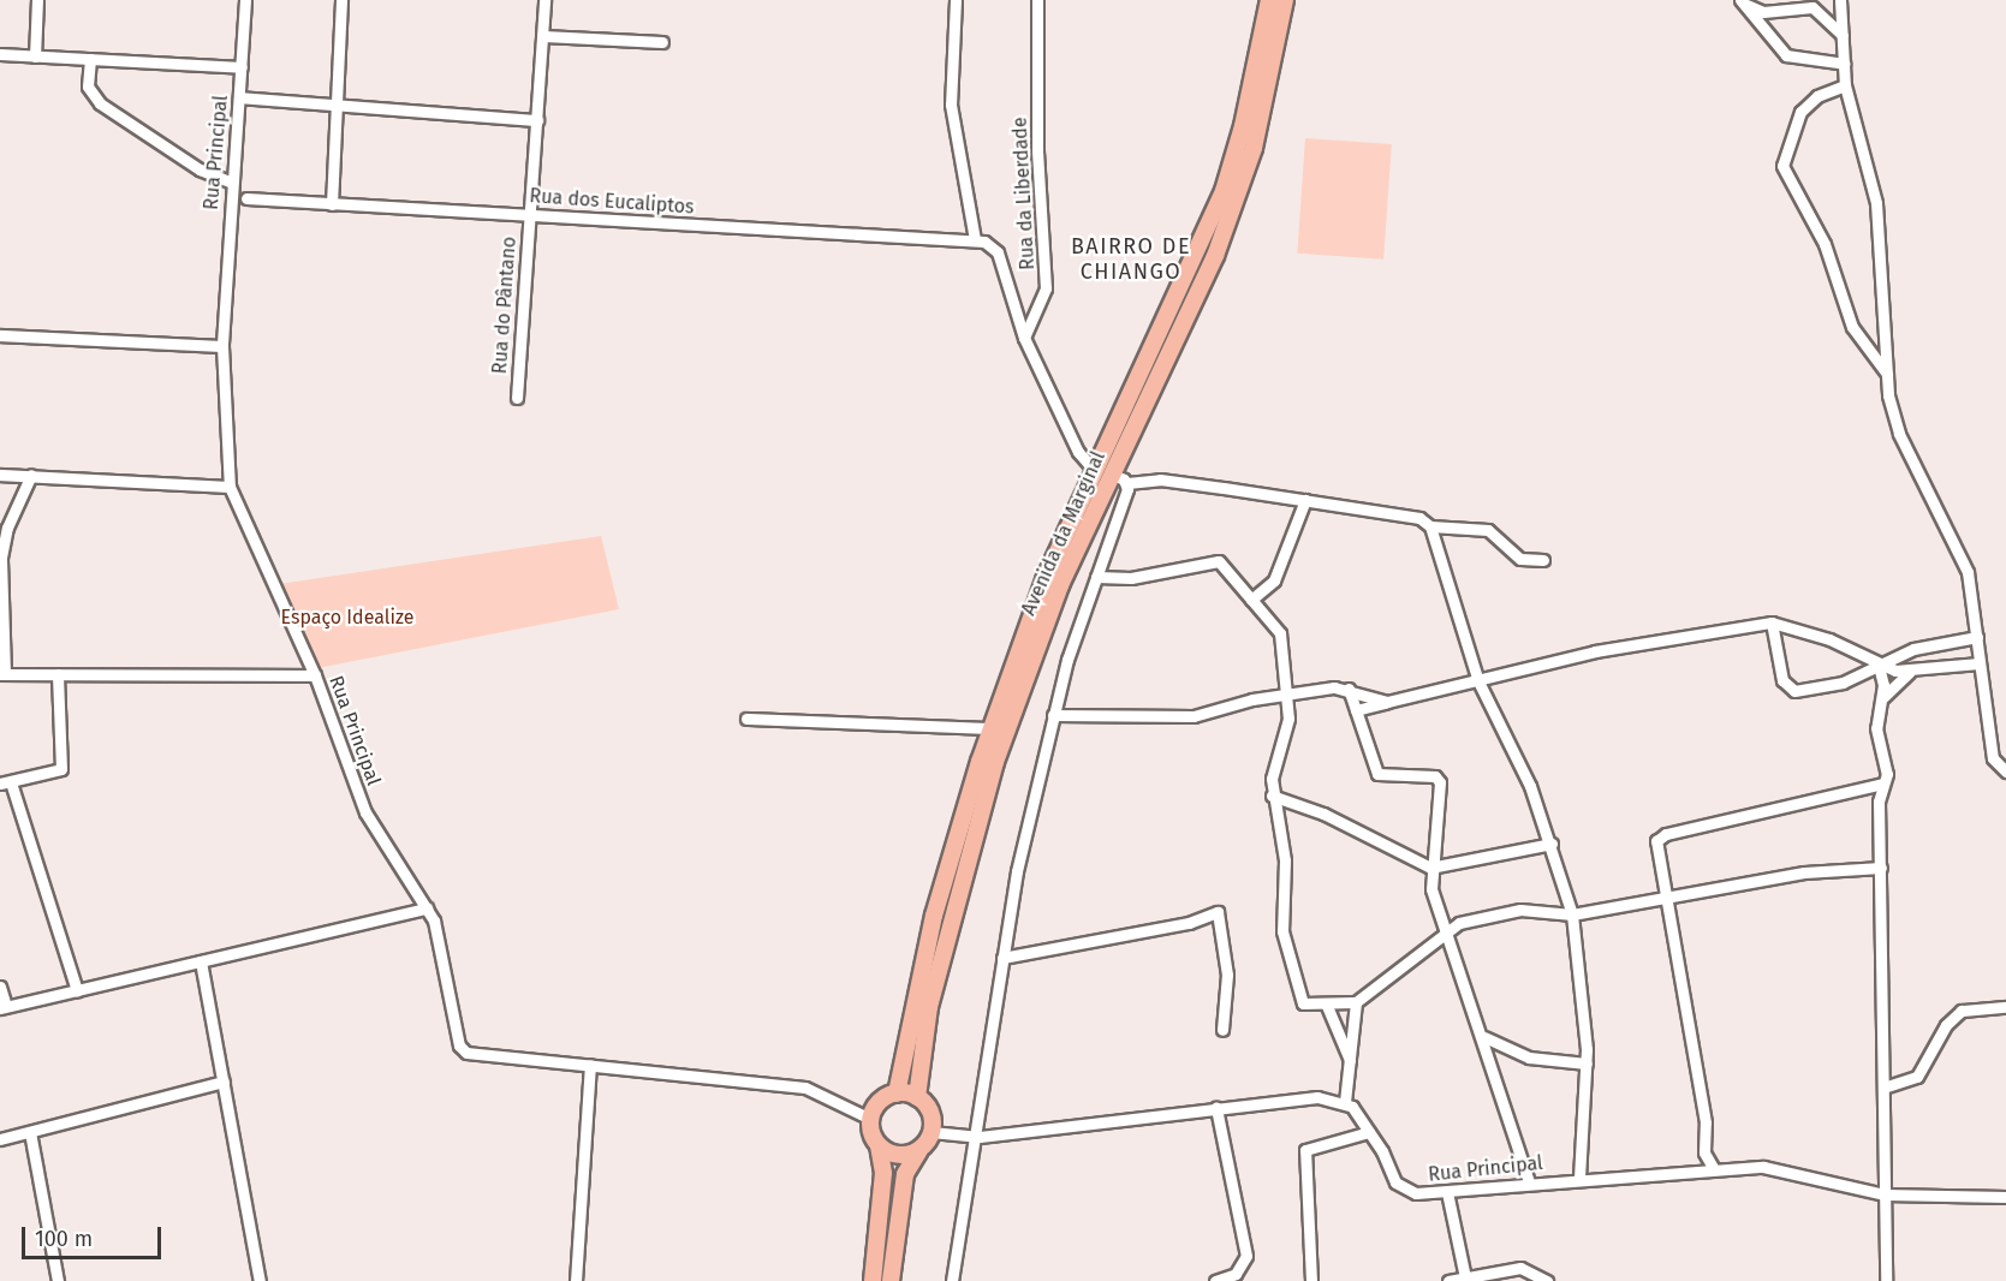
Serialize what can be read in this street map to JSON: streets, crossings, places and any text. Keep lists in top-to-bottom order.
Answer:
{
  "streets": {
    "main road": ["Avenida da Marginal"],
    "street": [
      "Rua Principal",
      "Rua da Liberdade",
      "Rua dos Eucaliptos",
      "Rua do Pântano"
    ]
  },
  "crossings": [
    ["Rua Principal", "Avenida da Marginal"],
    ["Rua dos Eucaliptos", "Rua do Pântano"]
  ],
  "districts": ["BAIRRO DE CHIANGO"],
  "parks": ["Espaço Idealize"],
  "scale_bar": "100 m"
}
